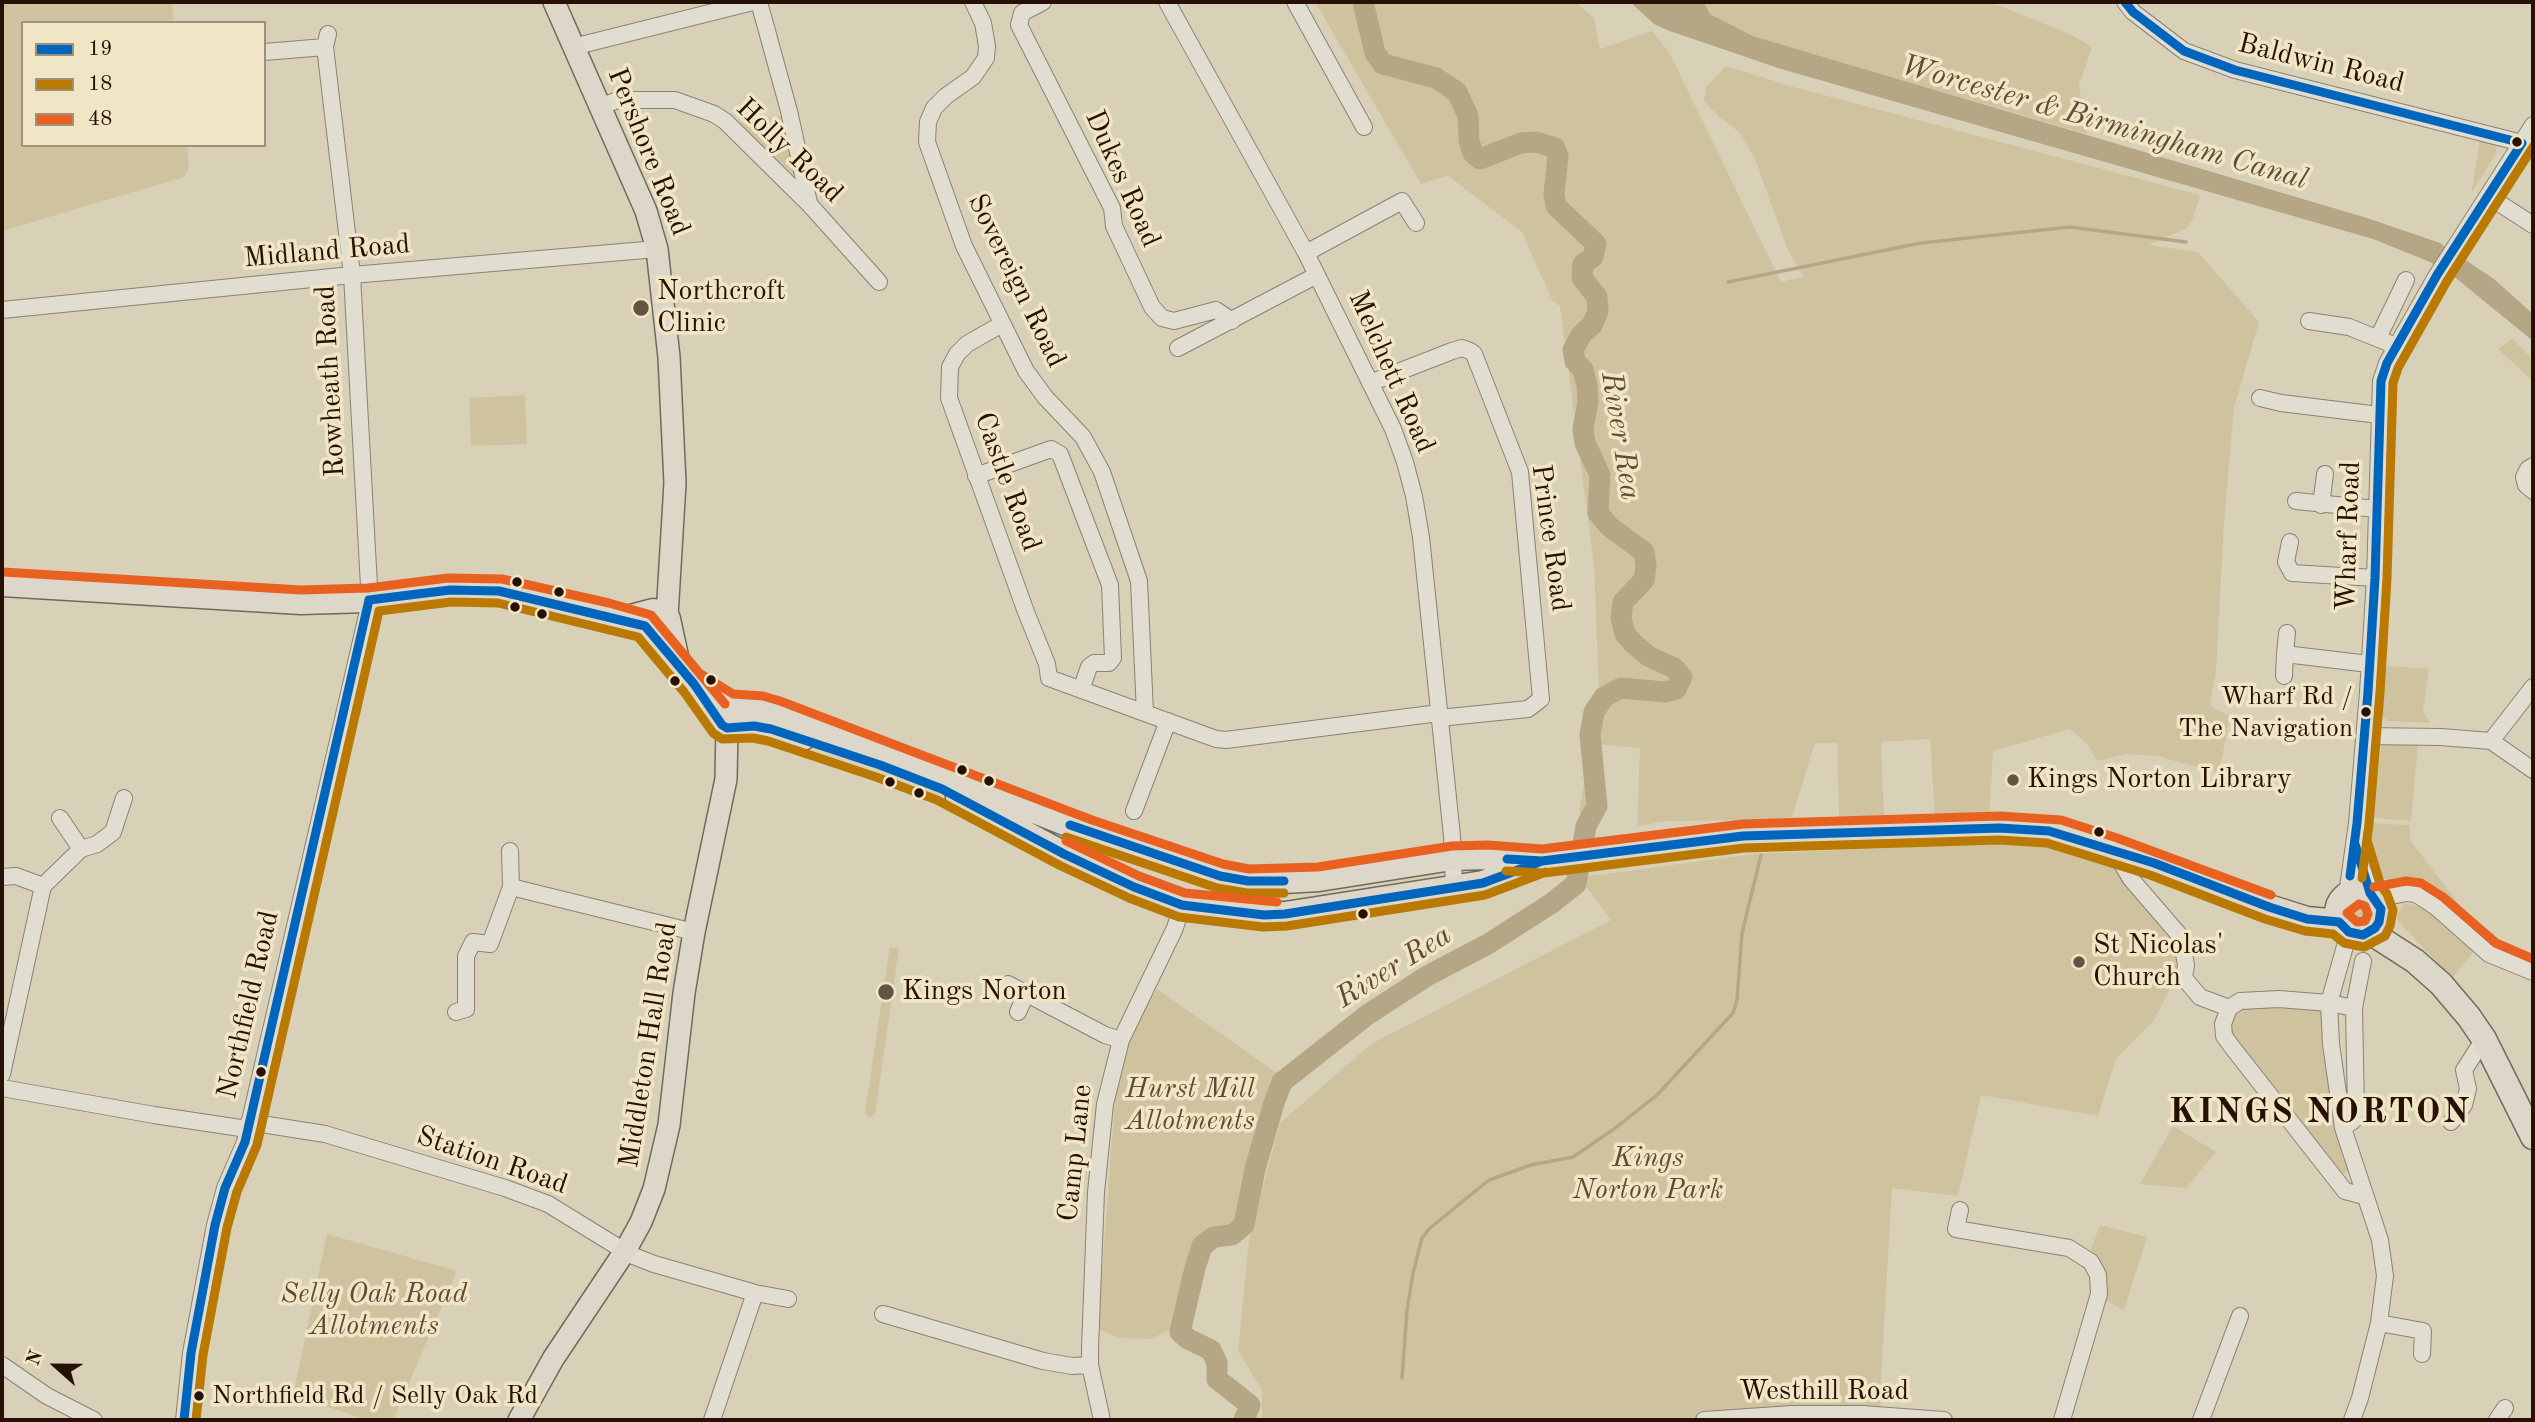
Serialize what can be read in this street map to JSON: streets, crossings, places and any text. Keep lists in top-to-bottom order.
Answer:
{
  "streets": {
    "main road": ["Pershore Road", "Middleton Hall Road"],
    "street": [
      "Baldwin Road",
      "Holly Road",
      "Dukes Road",
      "Midland Road",
      "Sovereign Road",
      "Melchett Road",
      "Rowheath Road",
      "Castle Road",
      "Wharf Road",
      "Prince Road",
      "Northfield Road",
      "Camp Lane",
      "Station Road",
      "Westhill Road"
    ]
  },
  "crossings": [
    ["Baldwin Road", "Wharf Road"],
    ["Holly Road", "Pershore Road"],
    ["Pershore Road", "Midland Road"],
    ["Midland Road", "Rowheath Road"],
    ["Sovereign Road", "Castle Road"],
    ["Melchett Road", "Prince Road"],
    ["Rowheath Road", "Northfield Road"],
    ["Northfield Road", "Station Road"],
    ["Middleton Hall Road", "Station Road"]
  ],
  "districts": ["KINGS NORTON"],
  "water": ["Worcester & Birmingham Canal", "River Rea"],
  "parks": ["Hurst Mill Allotments", "Kings Norton Park", "Selly Oak Road Allotments"],
  "places": [
    "Northcroft Clinic",
    "Wharf Rd / The Navigation",
    "Kings Norton Library",
    "St Nicolas' Church",
    "Kings Norton",
    "Northfield Rd / Selly Oak Rd"
  ],
  "lines": ["transit line 19", "transit line 18", "transit line 48"],
  "legend": ["19", "18", "48"],
  "north": "left"
}
